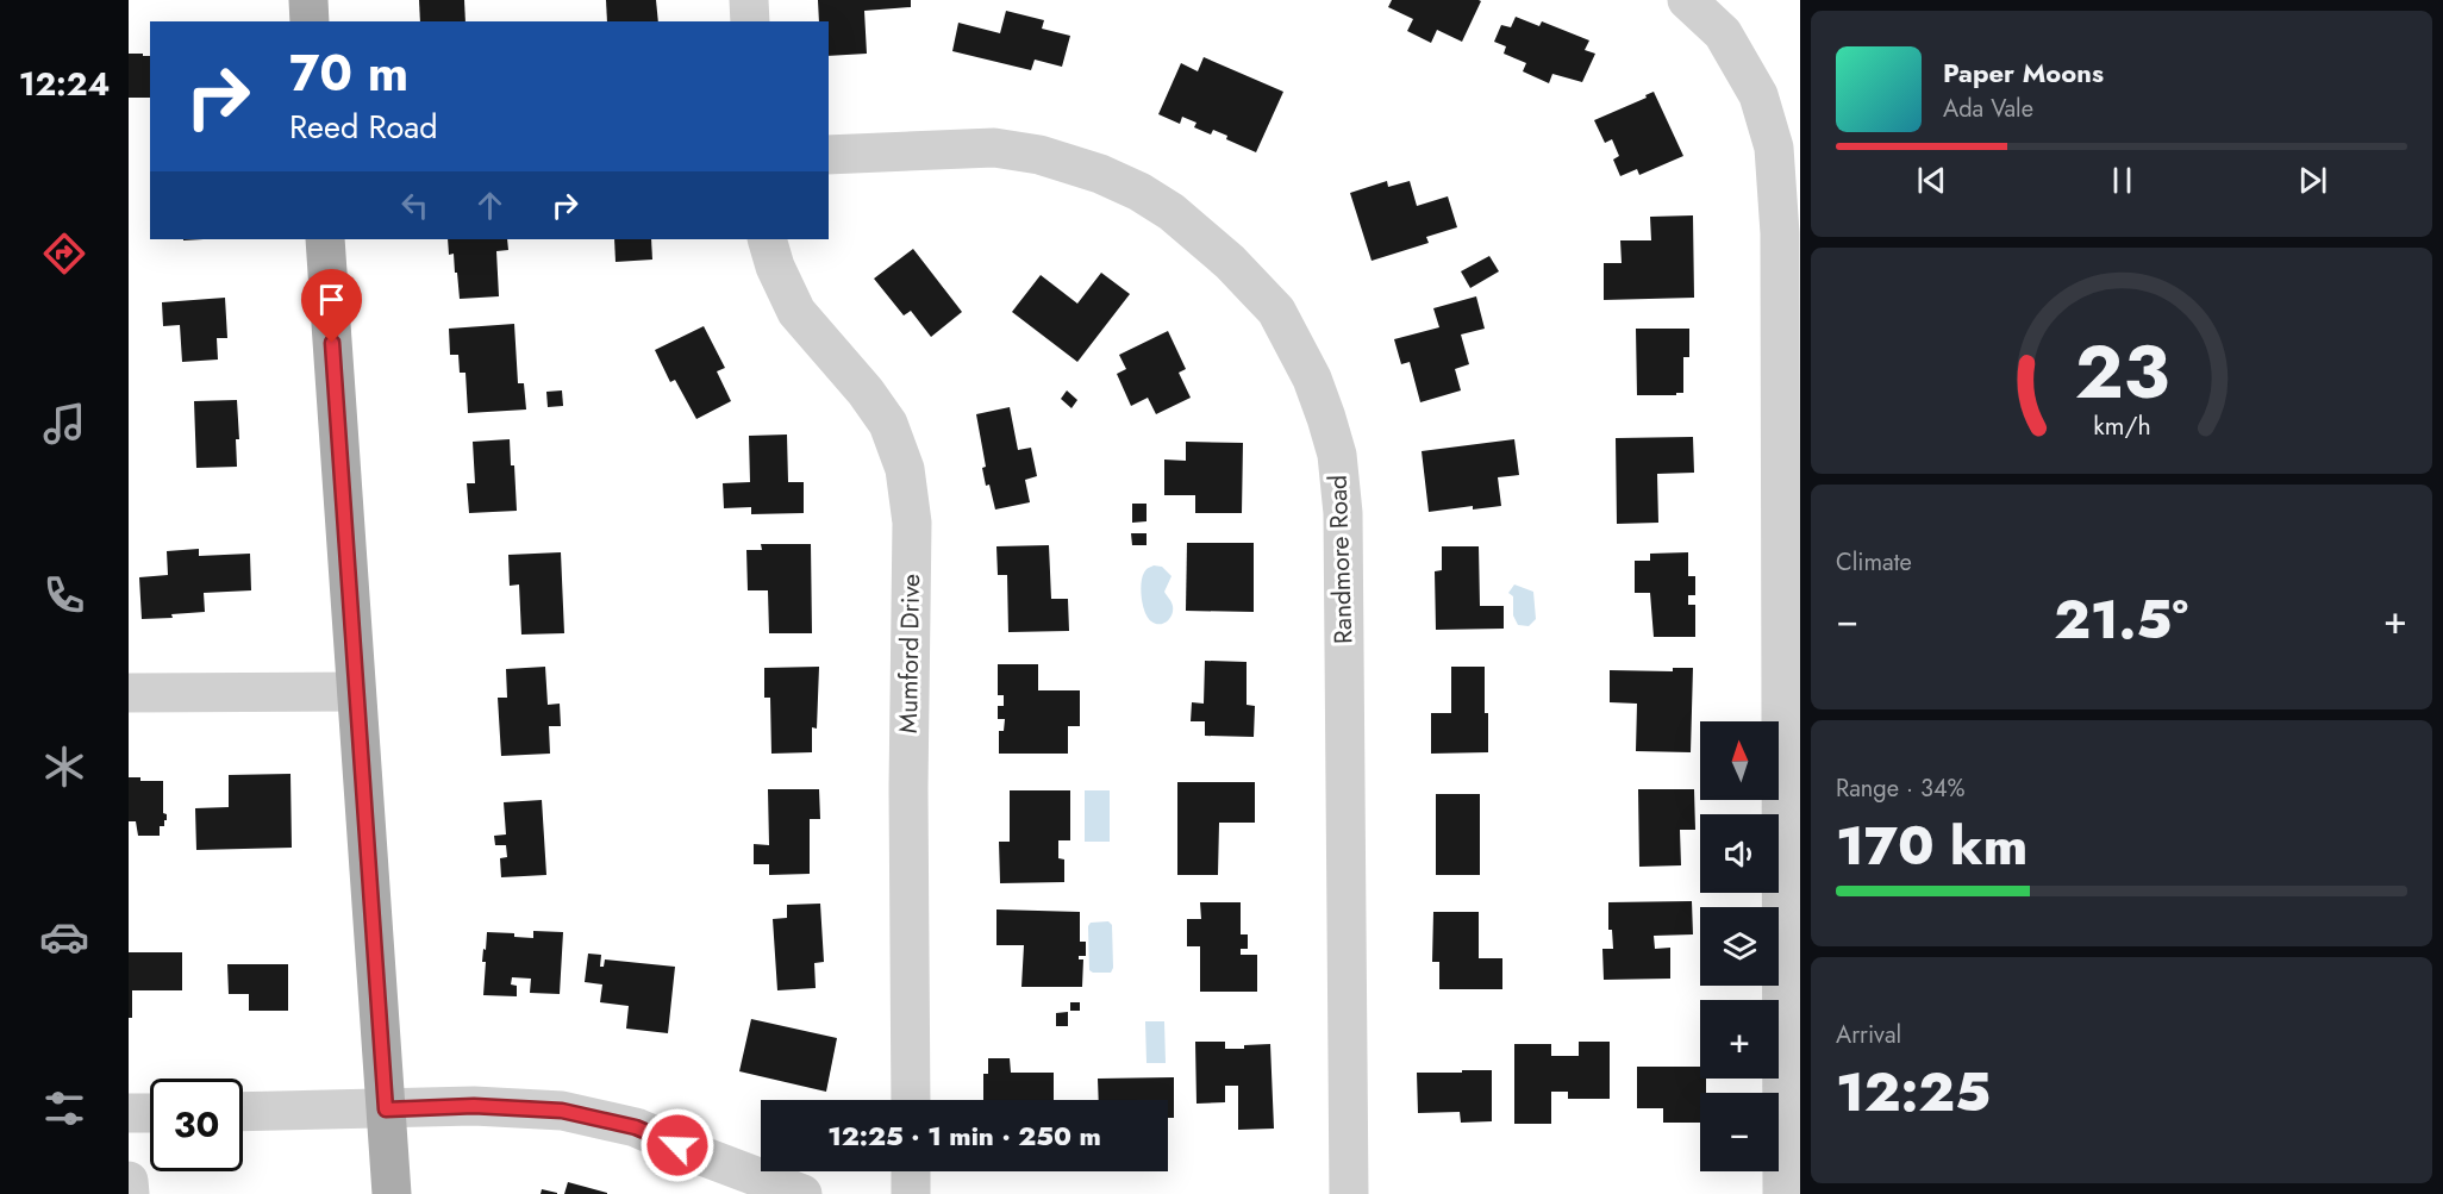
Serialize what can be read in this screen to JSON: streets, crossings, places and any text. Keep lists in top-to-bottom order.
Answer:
{
  "streets": {
    "street": ["Randmore Road", "Mumford Drive"]
  },
  "north": "top",
  "page": {
    "tabs": "12:24",
    "turn": ["70 m", "Reed Road"],
    "song": ["Paper Moons", "Ada Vale"],
    "tile": [
      "Climate",
      ["Range · 34%", "170 km"],
      ["Arrival", "12:25"]
    ],
    "heat": ["−", "21.5°", "+"],
    "map_buttons": ["+", "−"],
    "limit": "30",
    "trip": "12:25 · 1 min · 250 m",
    "gauge": ["23", "km/h"]
  }
}
